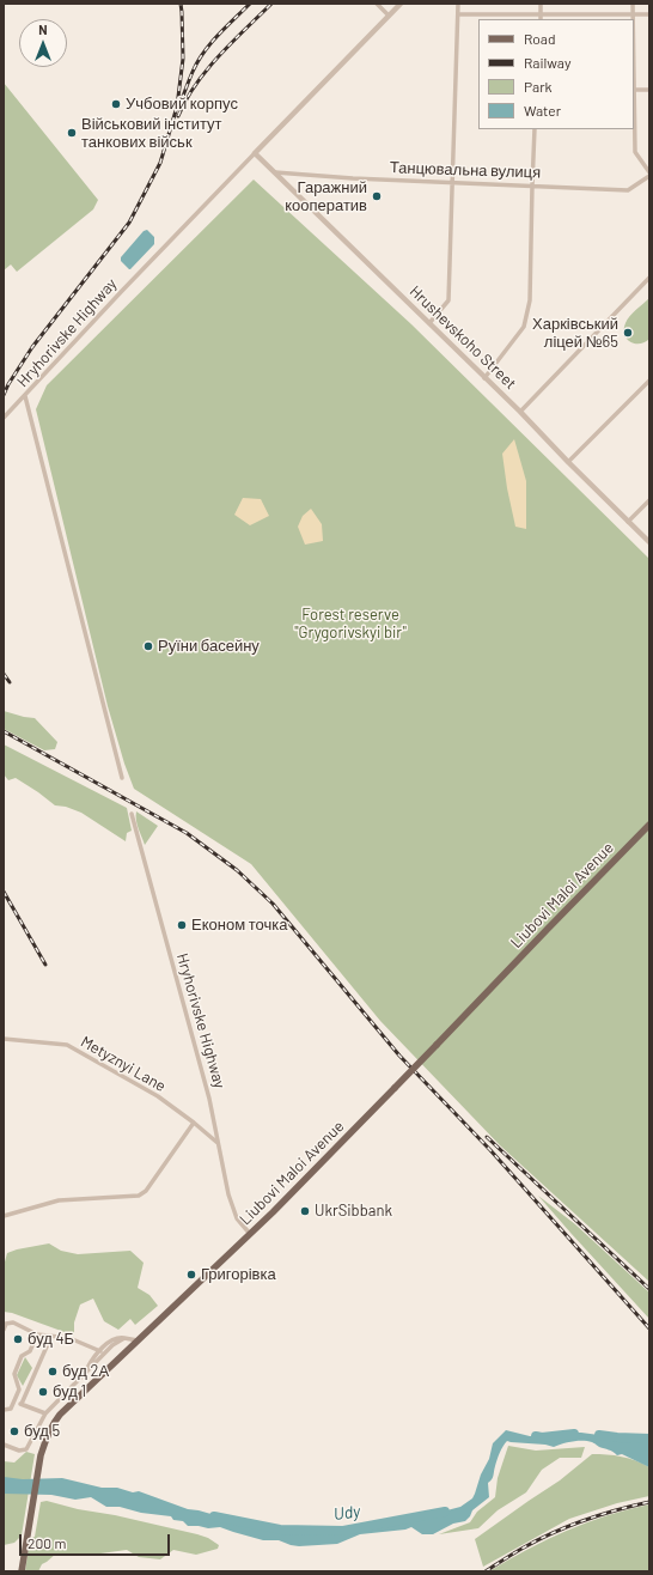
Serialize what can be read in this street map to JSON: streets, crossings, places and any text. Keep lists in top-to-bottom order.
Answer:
{
  "streets": {
    "main road": ["Liubovi Maloi Avenue"],
    "street": [
      "Танцювальна вулиця",
      "Hryhorivske Highway",
      "Hrushevskoho Street",
      "Metyznyi Lane"
    ]
  },
  "crossings": [
    ["Танцювальна вулиця", "Hrushevskoho Street"],
    ["Hryhorivske Highway", "Hrushevskoho Street"],
    ["Hryhorivske Highway", "Liubovi Maloi Avenue"],
    ["Hryhorivske Highway", "Metyznyi Lane"]
  ],
  "water": ["Udy"],
  "parks": ["Forest reserve \"Grygorivskyi bir\""],
  "places": [
    "Учбовий корпус",
    "Військовий інститут танкових військ",
    "Гаражний кооператив",
    "Харківський ліцей №65",
    "Руїни басейну",
    "Економ точка",
    "UkrSibbank",
    "Григорівка",
    "буд 4Б",
    "буд 2А",
    "буд 1",
    "буд 5"
  ],
  "legend": [
    "Road",
    "Railway",
    "Park",
    "Water"
  ],
  "scale_bar": "200 m",
  "north": "top"
}
